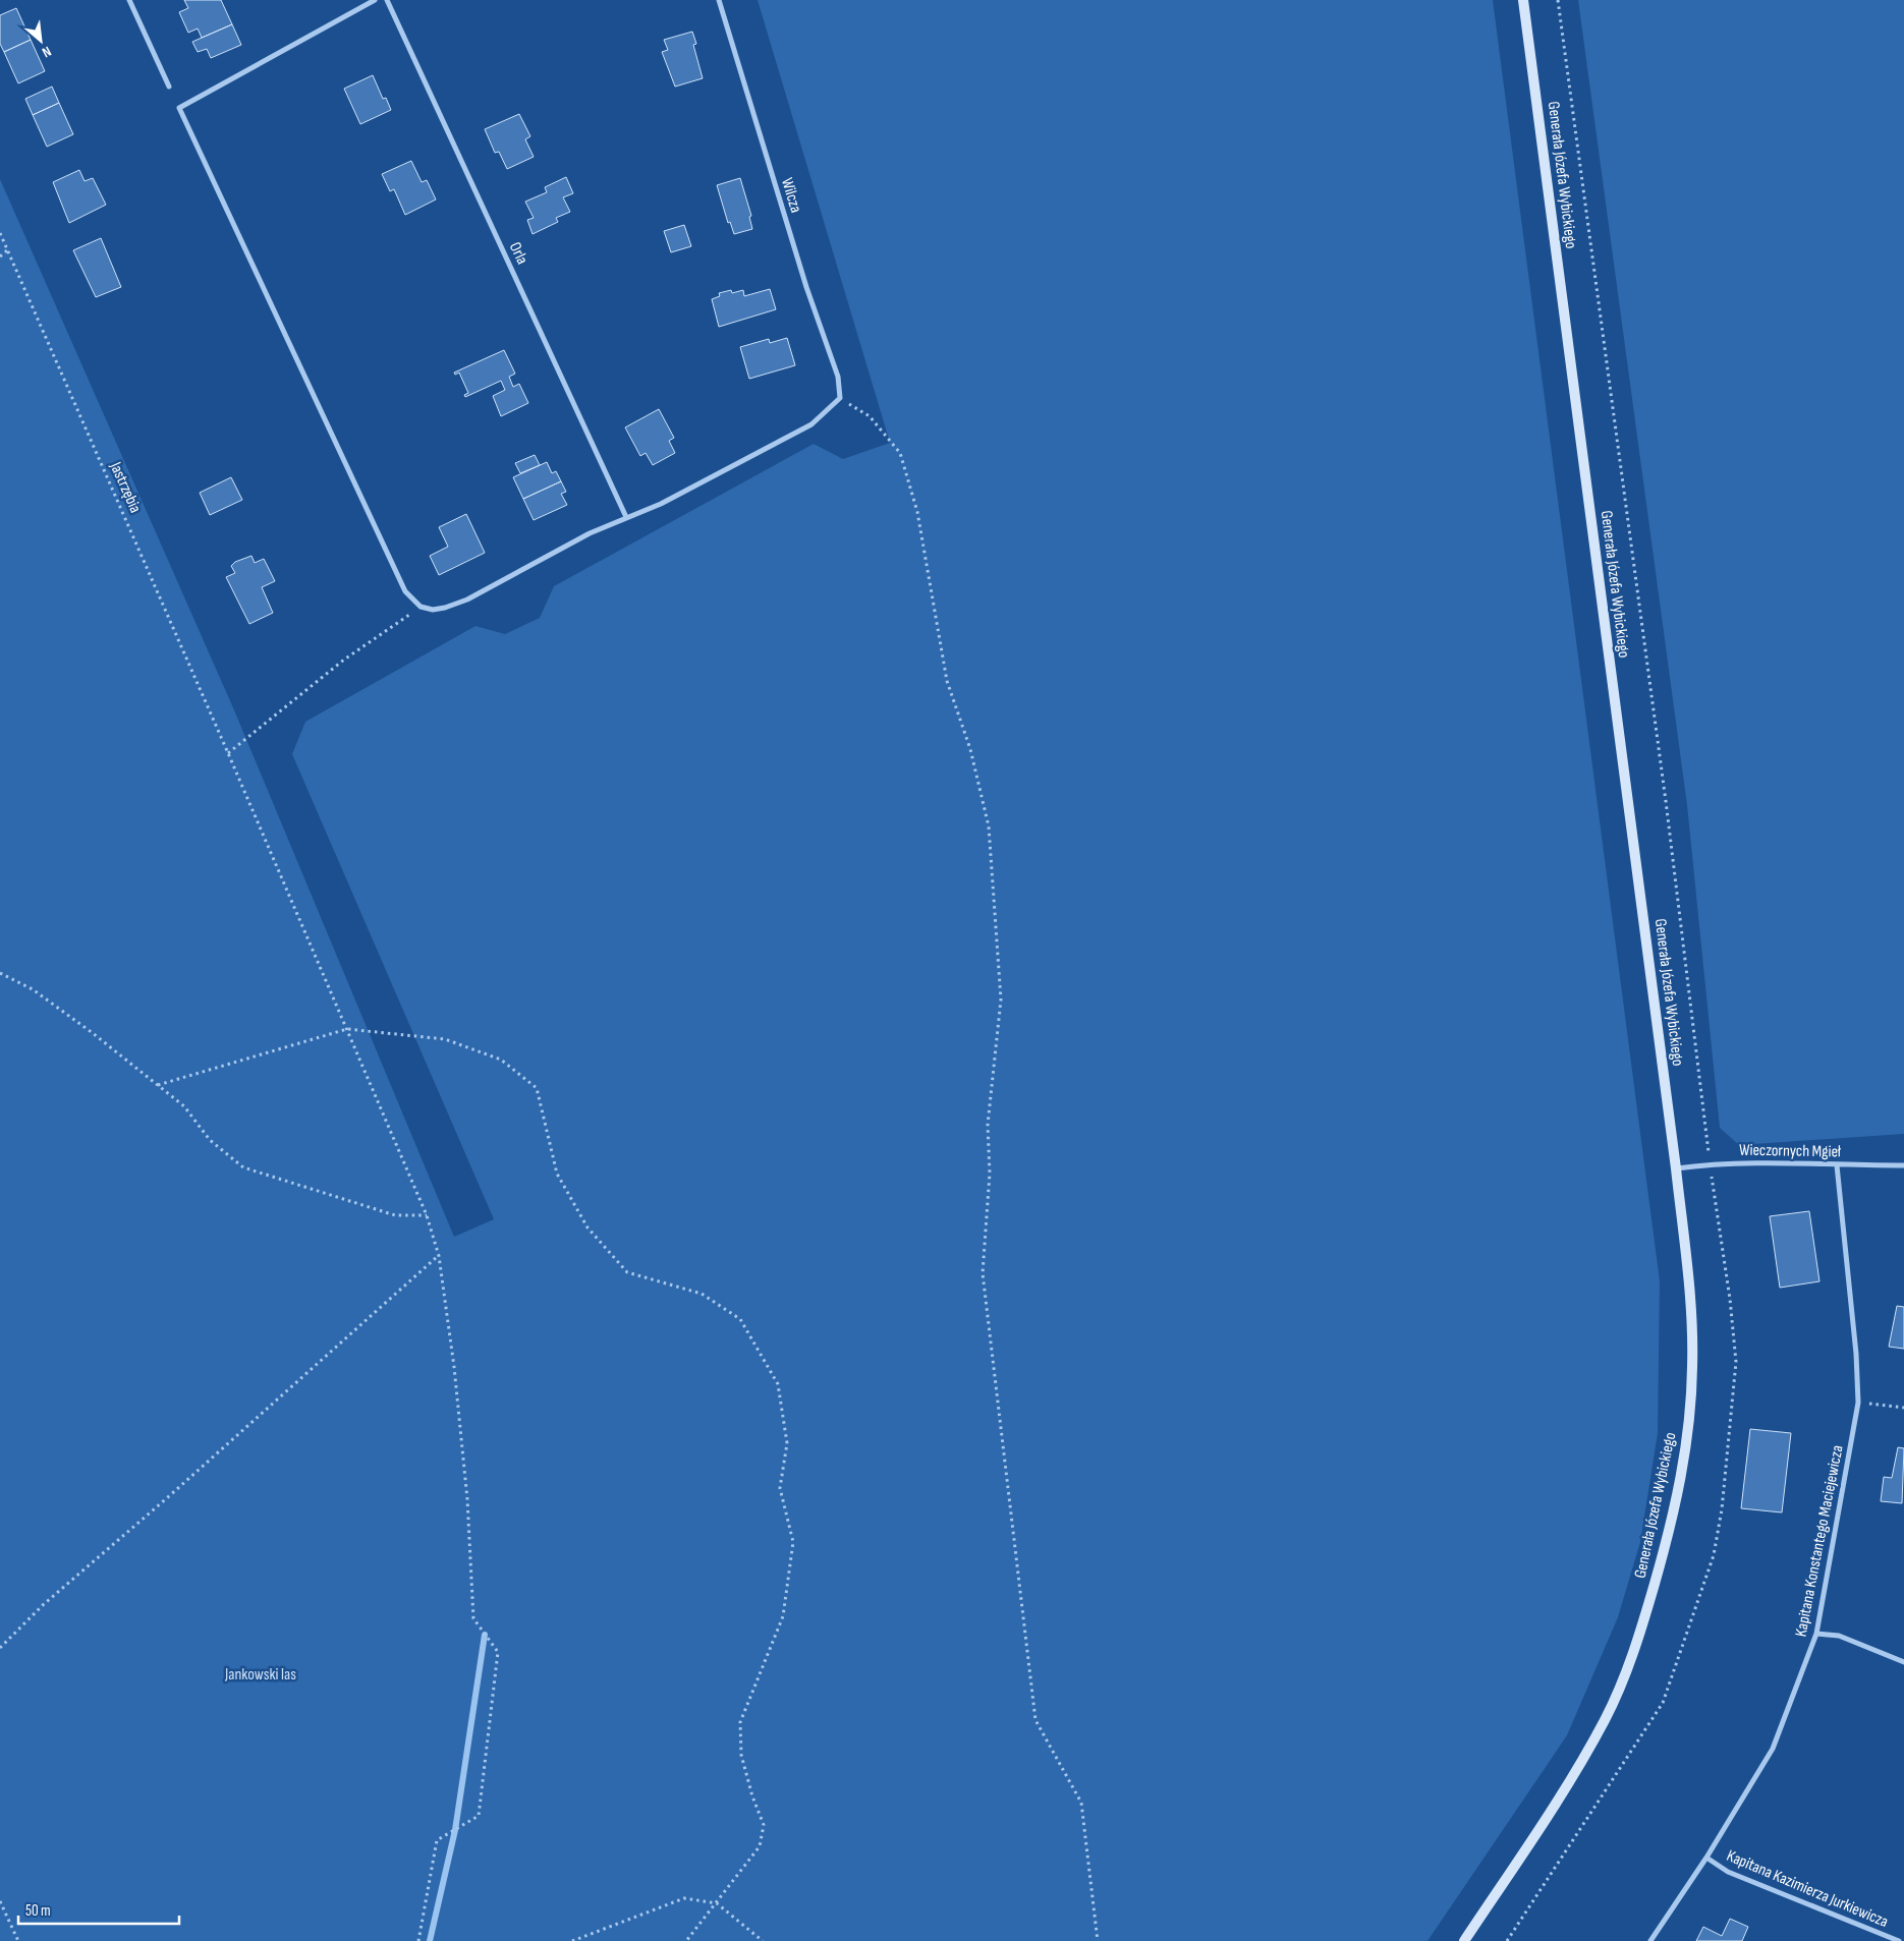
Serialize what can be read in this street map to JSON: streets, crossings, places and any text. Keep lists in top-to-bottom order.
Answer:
{
  "streets": {
    "main road": ["Generała Józefa Wybickiego"],
    "street": [
      "Wilcza",
      "Orla",
      "Wieczornych Mgieł",
      "Kapitana Konstantego Maciejewicza",
      "Kapitana Kazimierza Jurkiewicza"
    ],
    "path": ["Jastrzębia"]
  },
  "crossings": [
    ["Generała Józefa Wybickiego", "Wieczornych Mgieł"],
    ["Wieczornych Mgieł", "Kapitana Konstantego Maciejewicza"],
    ["Kapitana Konstantego Maciejewicza", "Kapitana Kazimierza Jurkiewicza"]
  ],
  "parks": ["Jankowski las"],
  "scale_bar": "50 m",
  "north": "bottom right"
}
